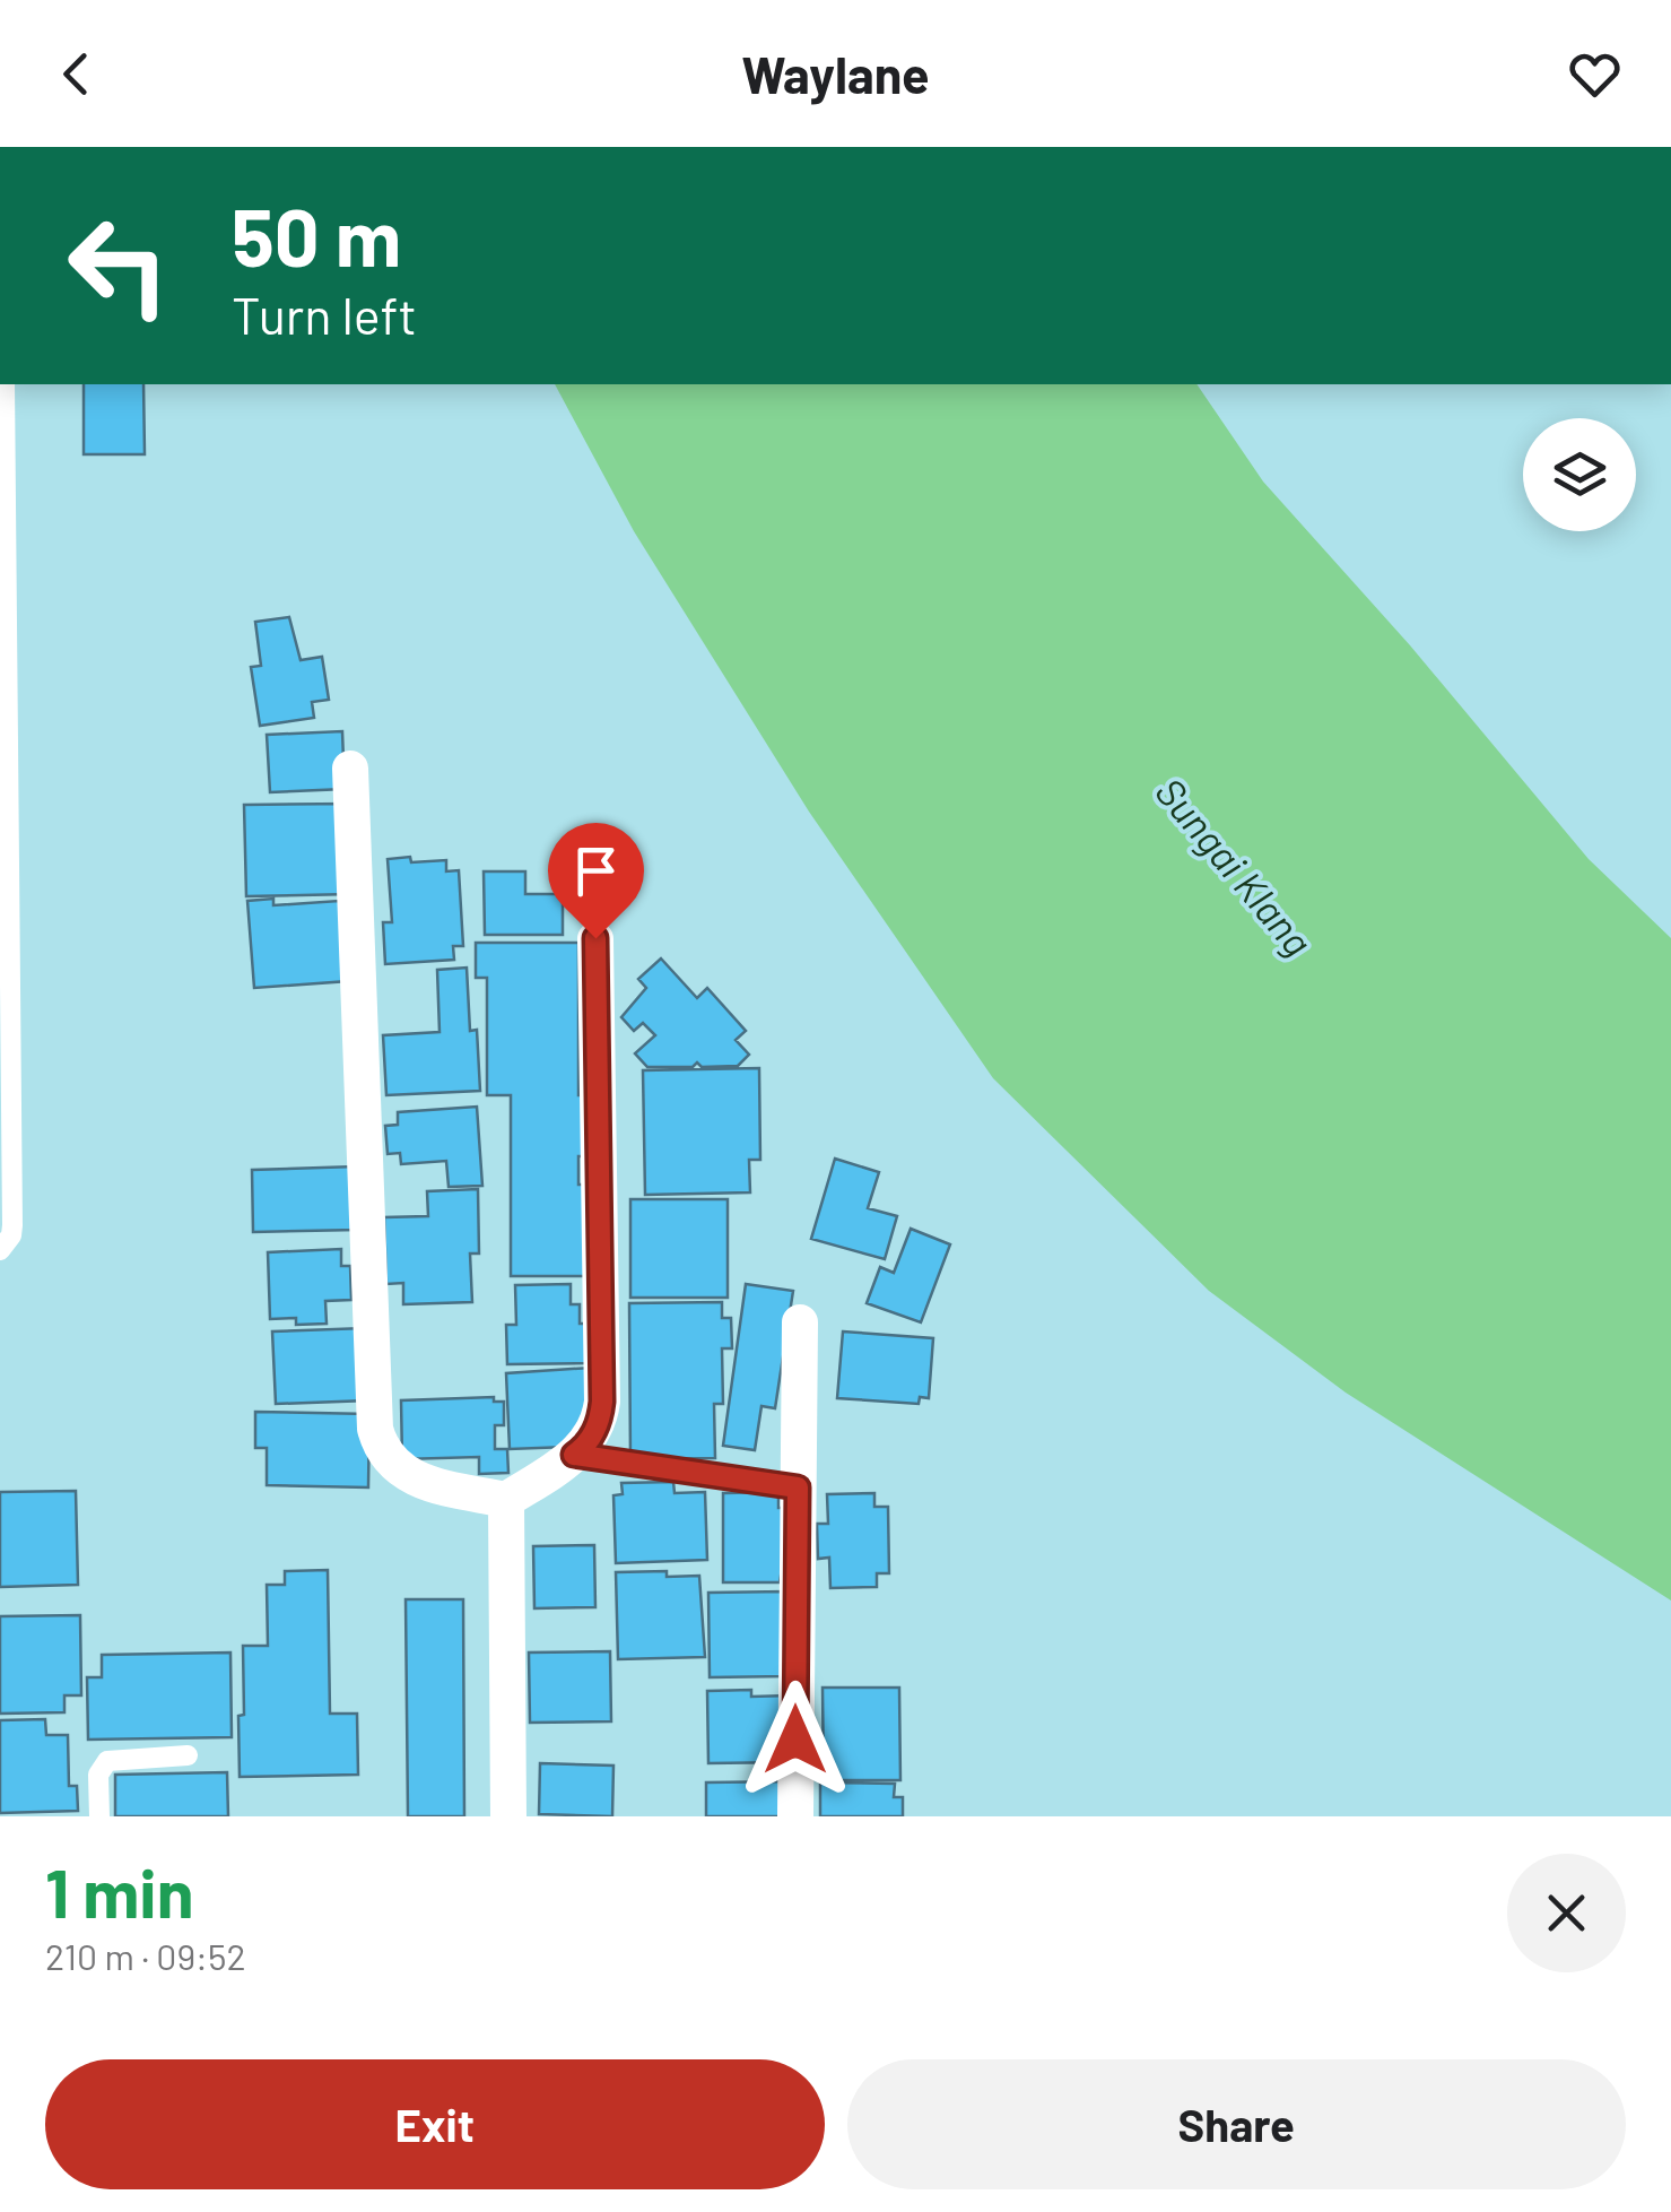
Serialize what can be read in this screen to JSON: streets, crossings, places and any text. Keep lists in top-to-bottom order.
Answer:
{
  "water": ["Sungai Klang"],
  "page": {
    "header": "Waylane",
    "turn": ["50 m", "Turn left"],
    "heading": ["1 min", "210 m · 09:52"],
    "buttons": ["Exit", "Share"]
  }
}
